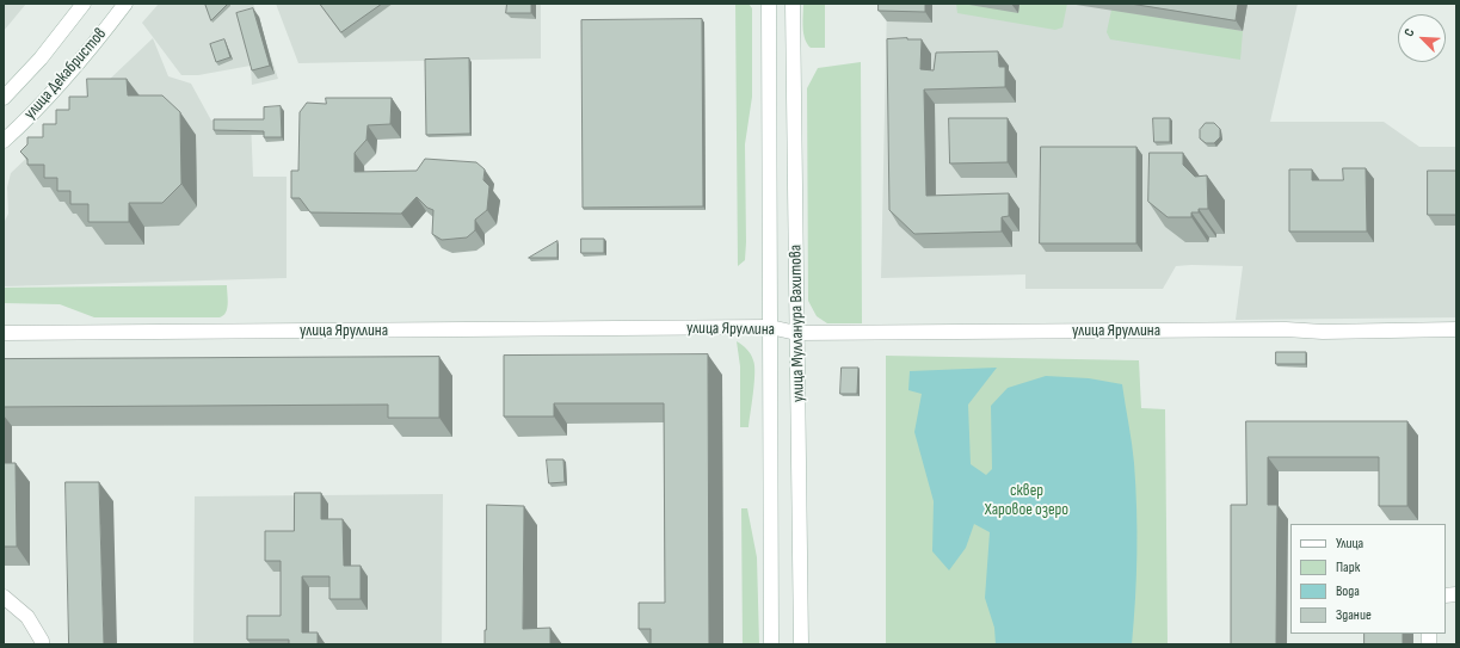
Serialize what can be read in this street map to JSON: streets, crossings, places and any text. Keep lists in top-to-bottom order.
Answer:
{
  "streets": {
    "main road": ["улица Декабристов", "улица Мулланура Вахитова", "улица Яруллина"]
  },
  "crossings": [
    ["улица Мулланура Вахитова", "улица Яруллина"]
  ],
  "parks": ["сквер Харовое озеро"],
  "legend": [
    "Улица",
    "Парк",
    "Вода",
    "Здание"
  ],
  "north": "top left"
}
